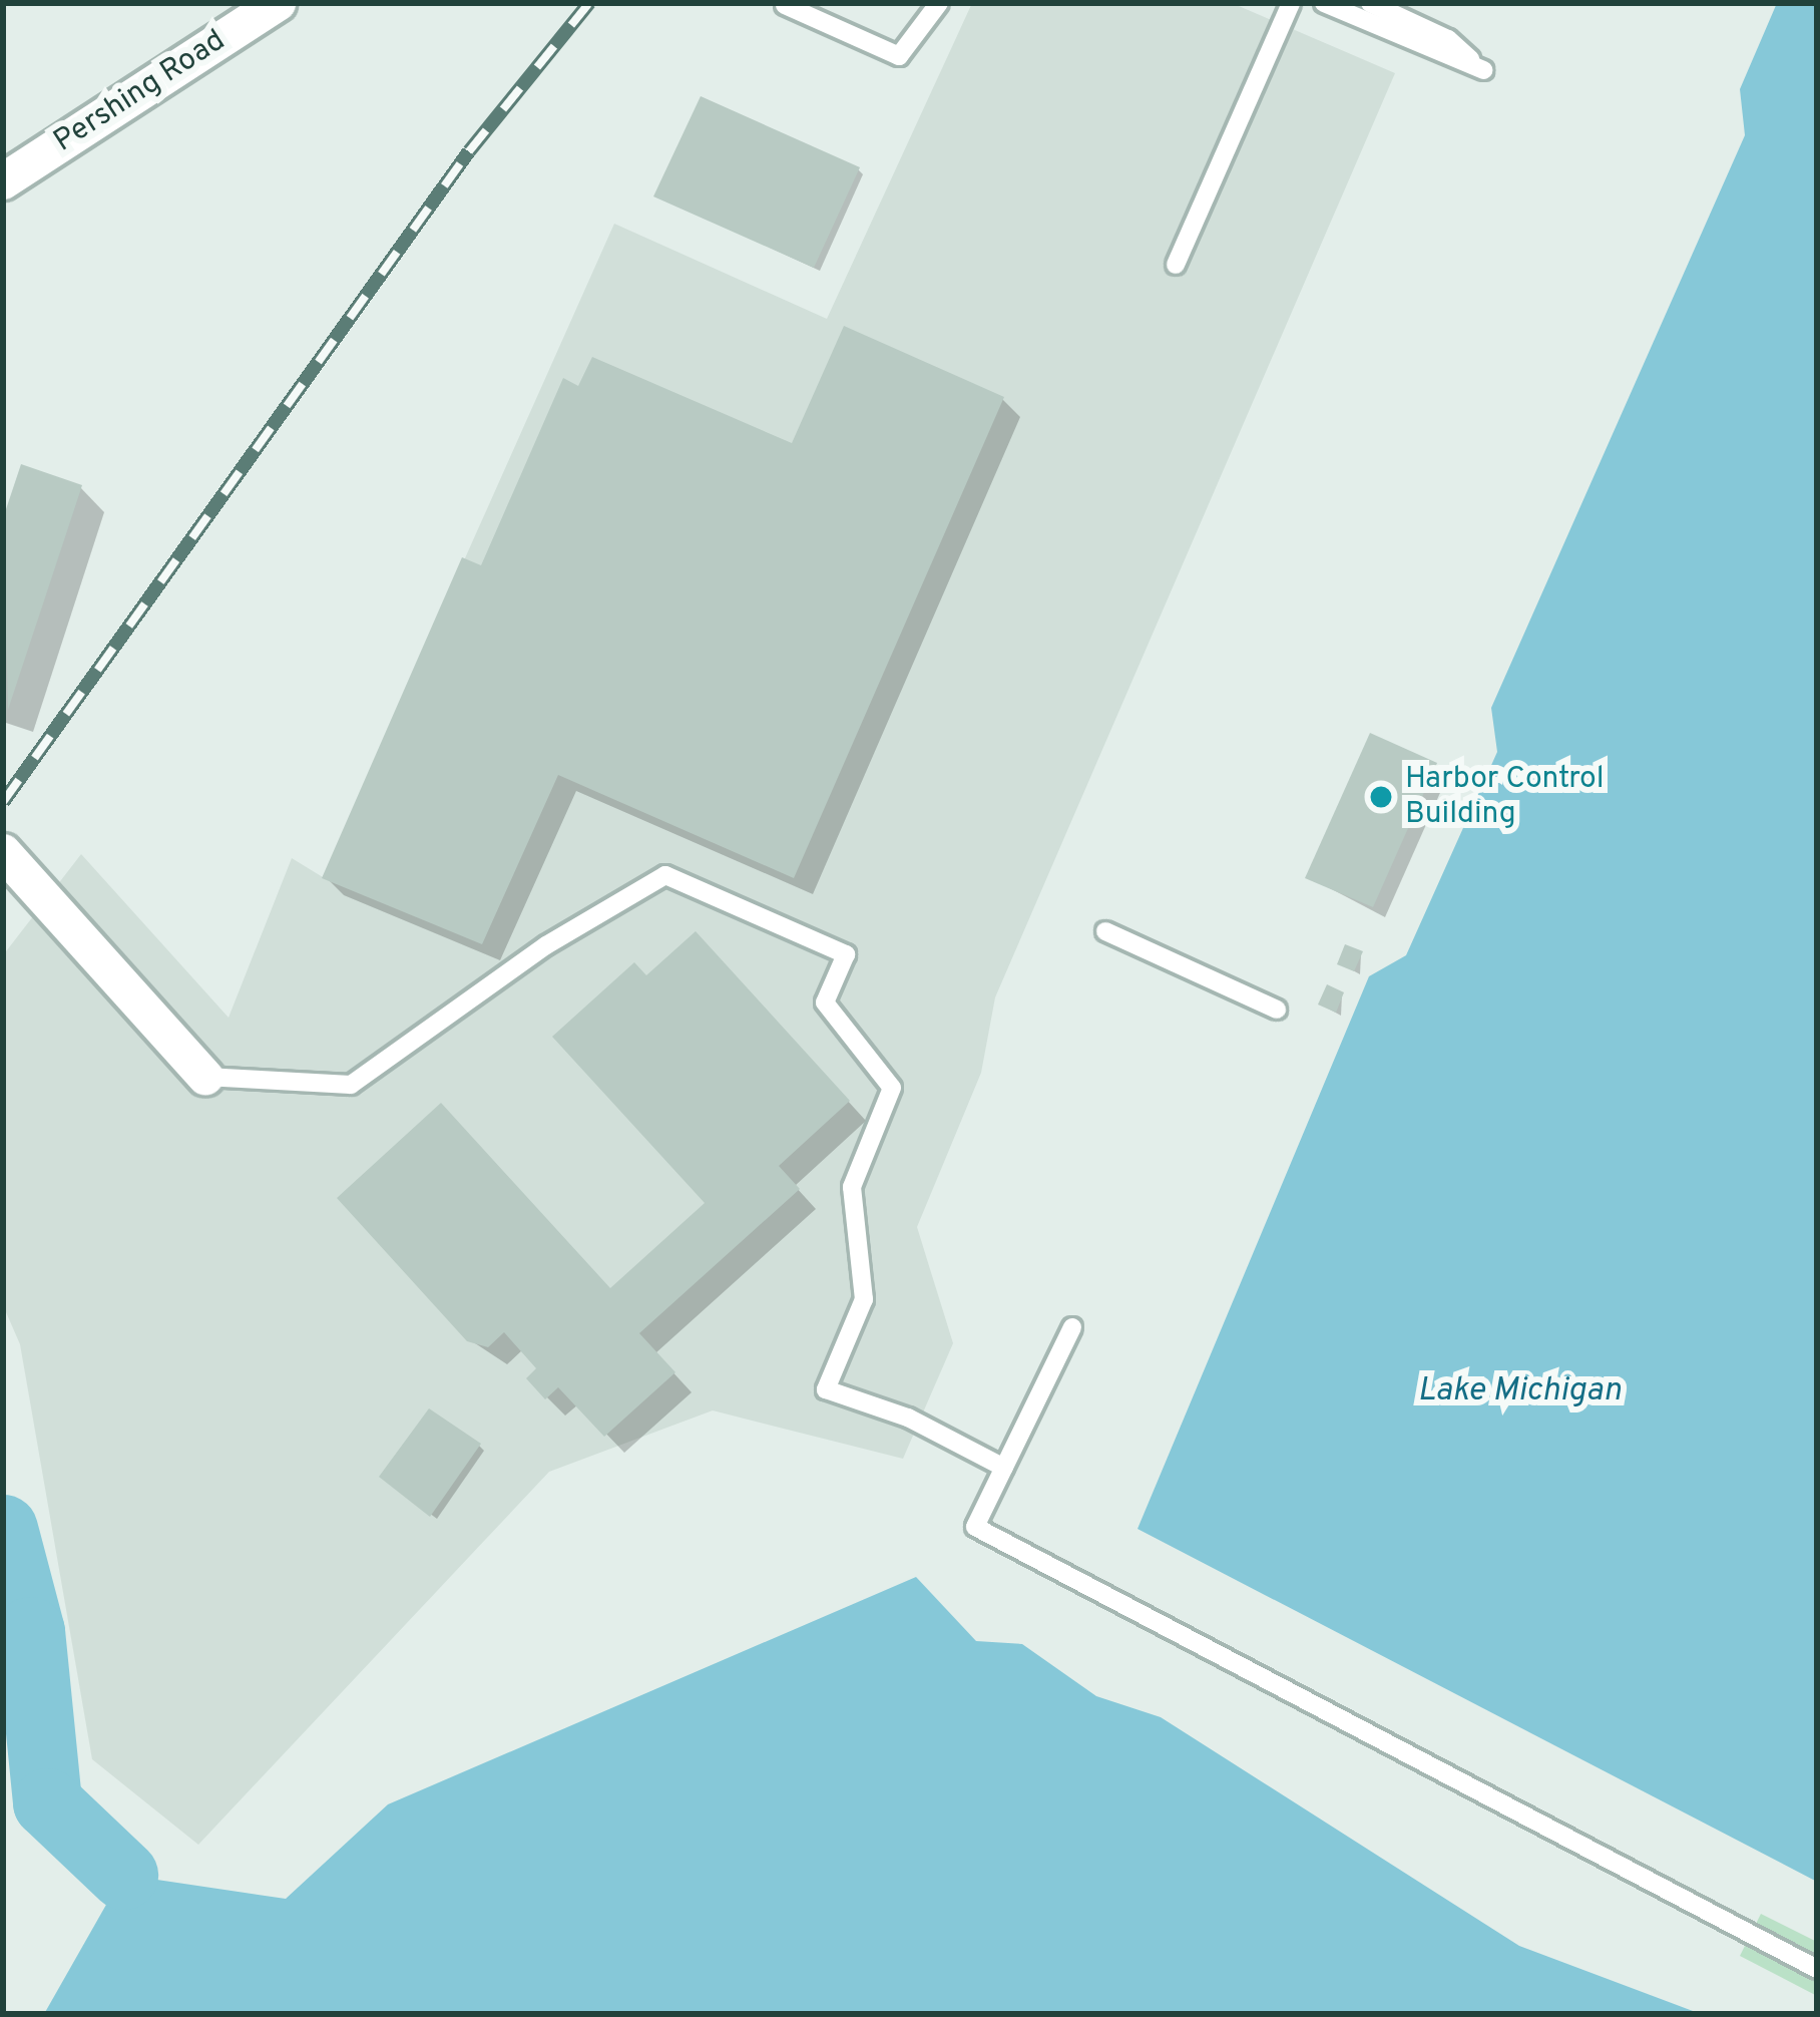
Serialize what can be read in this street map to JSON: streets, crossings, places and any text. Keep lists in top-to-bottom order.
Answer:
{
  "streets": {
    "street": ["Pershing Road"]
  },
  "water": ["Lake Michigan"],
  "places": ["Harbor Control Building"]
}
